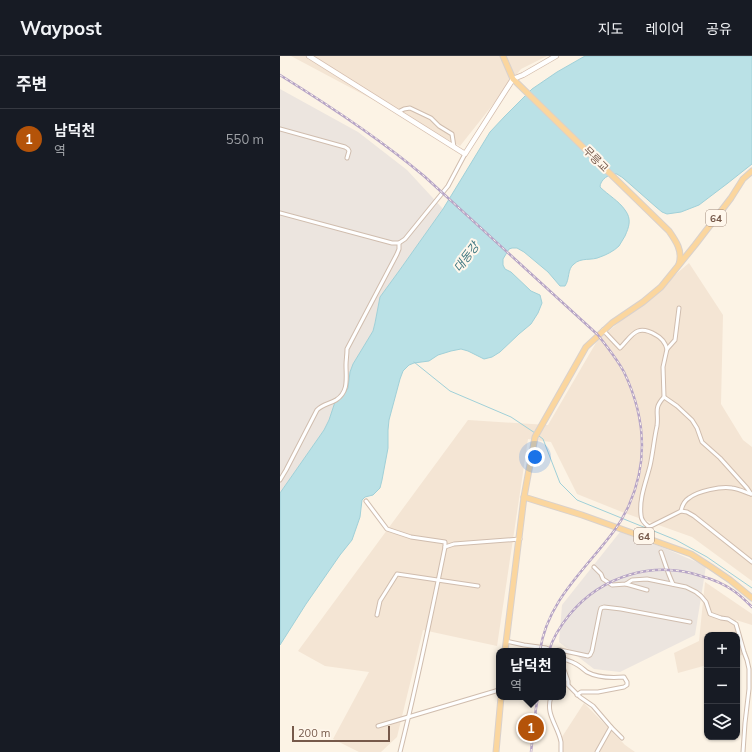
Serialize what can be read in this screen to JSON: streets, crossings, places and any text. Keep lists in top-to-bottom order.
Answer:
{
  "streets": {
    "main road": ["무릉교", "64"]
  },
  "crossings": [
    ["무릉교", "64"]
  ],
  "water": ["대동강"],
  "scale_bar": "200 m",
  "page": {
    "header": "Waypost",
    "nav": ["지도", "레이어", "공유"],
    "heading": "주변",
    "list": [
      {
        "mark": "1",
        "name": "남덕천",
        "note": "역",
        "value": "550 m"
      }
    ],
    "map_buttons": ["+", "−"],
    "popup": ["남덕천", "역"],
    "pins": "1",
    "scale": "200 m"
  }
}
